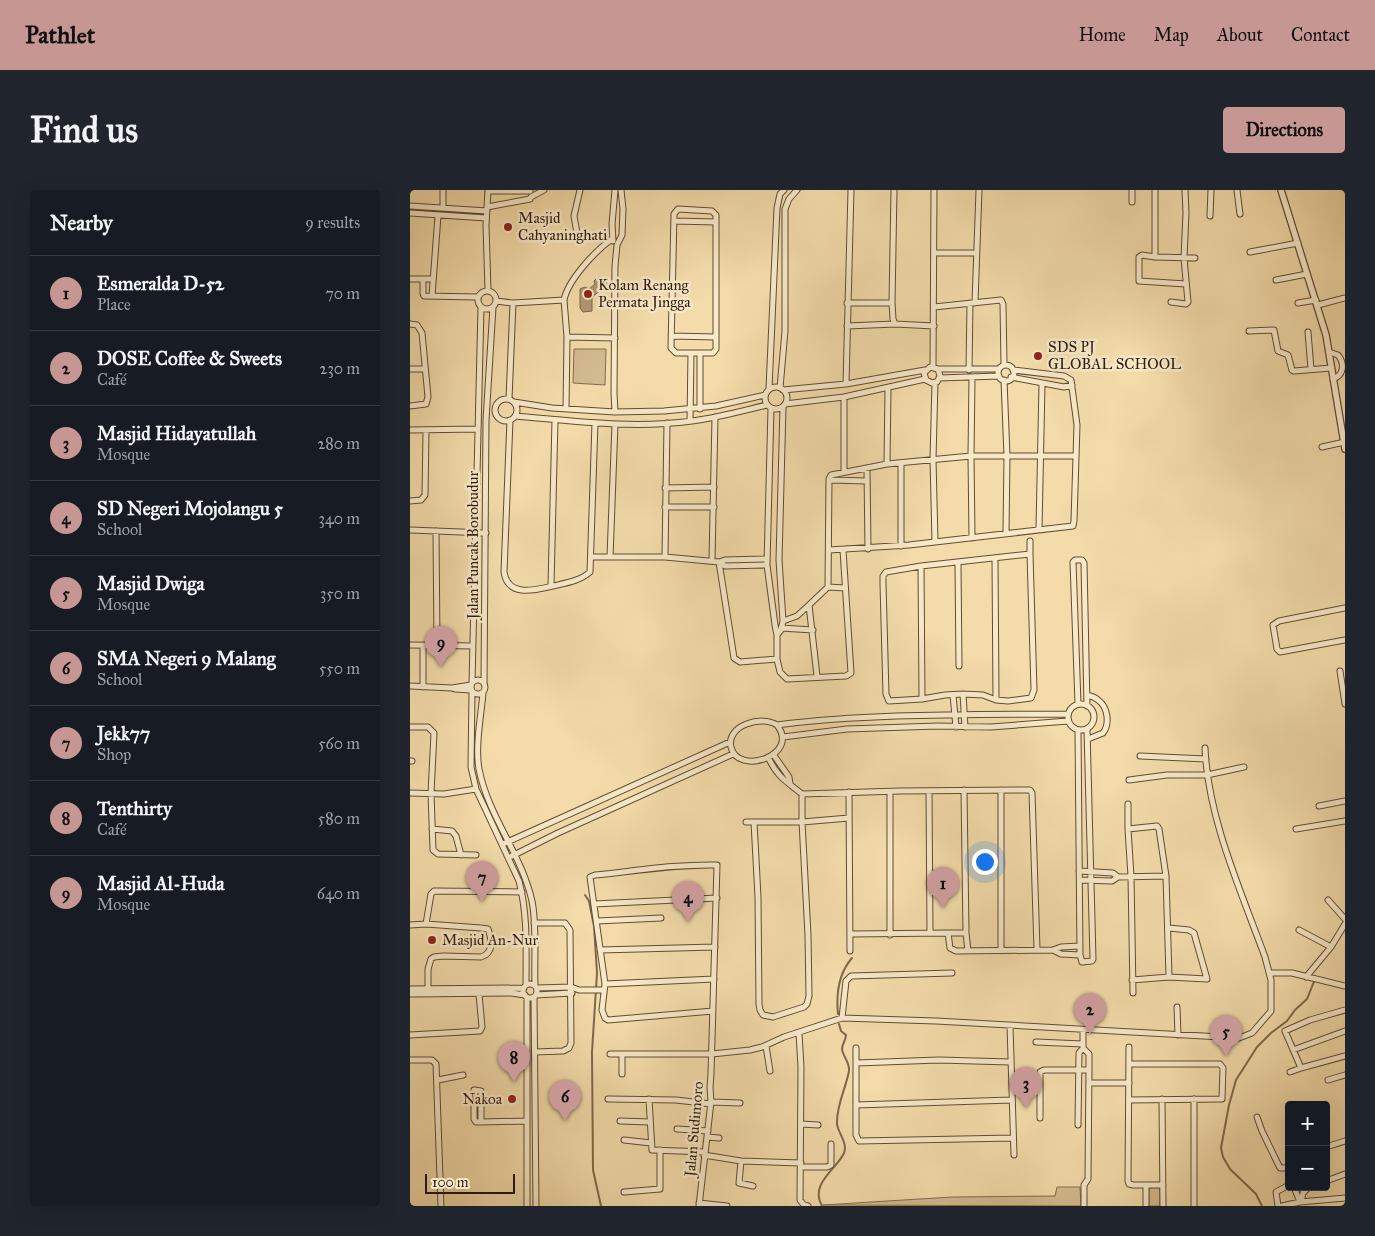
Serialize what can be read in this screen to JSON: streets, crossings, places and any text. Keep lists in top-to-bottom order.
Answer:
{
  "streets": {
    "street": ["Jalan Puncak Borobudur", "Jalan Sudimoro"]
  },
  "places": [
    "Masjid Cahyaninghati",
    "Kolam Renang Permata Jingga",
    "SDS PJ GLOBAL SCHOOL",
    "Masjid An-Nur",
    "Nakoa"
  ],
  "scale_bar": "100 m",
  "page": {
    "header": "Pathlet",
    "nav": [
      "Home",
      "Map",
      "About",
      "Contact"
    ],
    "buttons": "Directions",
    "title": "Find us",
    "heading": ["Nearby", "9 results"],
    "list": [
      {
        "mark": "1",
        "name": "Esmeralda D-52",
        "note": "Place",
        "value": "70 m"
      },
      {
        "mark": "2",
        "name": "DOSE Coffee & Sweets",
        "note": "Café",
        "value": "230 m"
      },
      {
        "mark": "3",
        "name": "Masjid Hidayatullah",
        "note": "Mosque",
        "value": "280 m"
      },
      {
        "mark": "4",
        "name": "SD Negeri Mojolangu 5",
        "note": "School",
        "value": "340 m"
      },
      {
        "mark": "5",
        "name": "Masjid Dwiga",
        "note": "Mosque",
        "value": "350 m"
      },
      {
        "mark": "6",
        "name": "SMA Negeri 9 Malang",
        "note": "School",
        "value": "550 m"
      },
      {
        "mark": "7",
        "name": "Jekk77",
        "note": "Shop",
        "value": "560 m"
      },
      {
        "mark": "8",
        "name": "Tenthirty",
        "note": "Café",
        "value": "580 m"
      },
      {
        "mark": "9",
        "name": "Masjid Al-Huda",
        "note": "Mosque",
        "value": "640 m"
      }
    ],
    "pins": [
      "9",
      "7",
      "1",
      "4",
      "2",
      "5",
      "8",
      "3",
      "6"
    ],
    "map_buttons": ["+", "−"],
    "scale": "100 m"
  }
}
